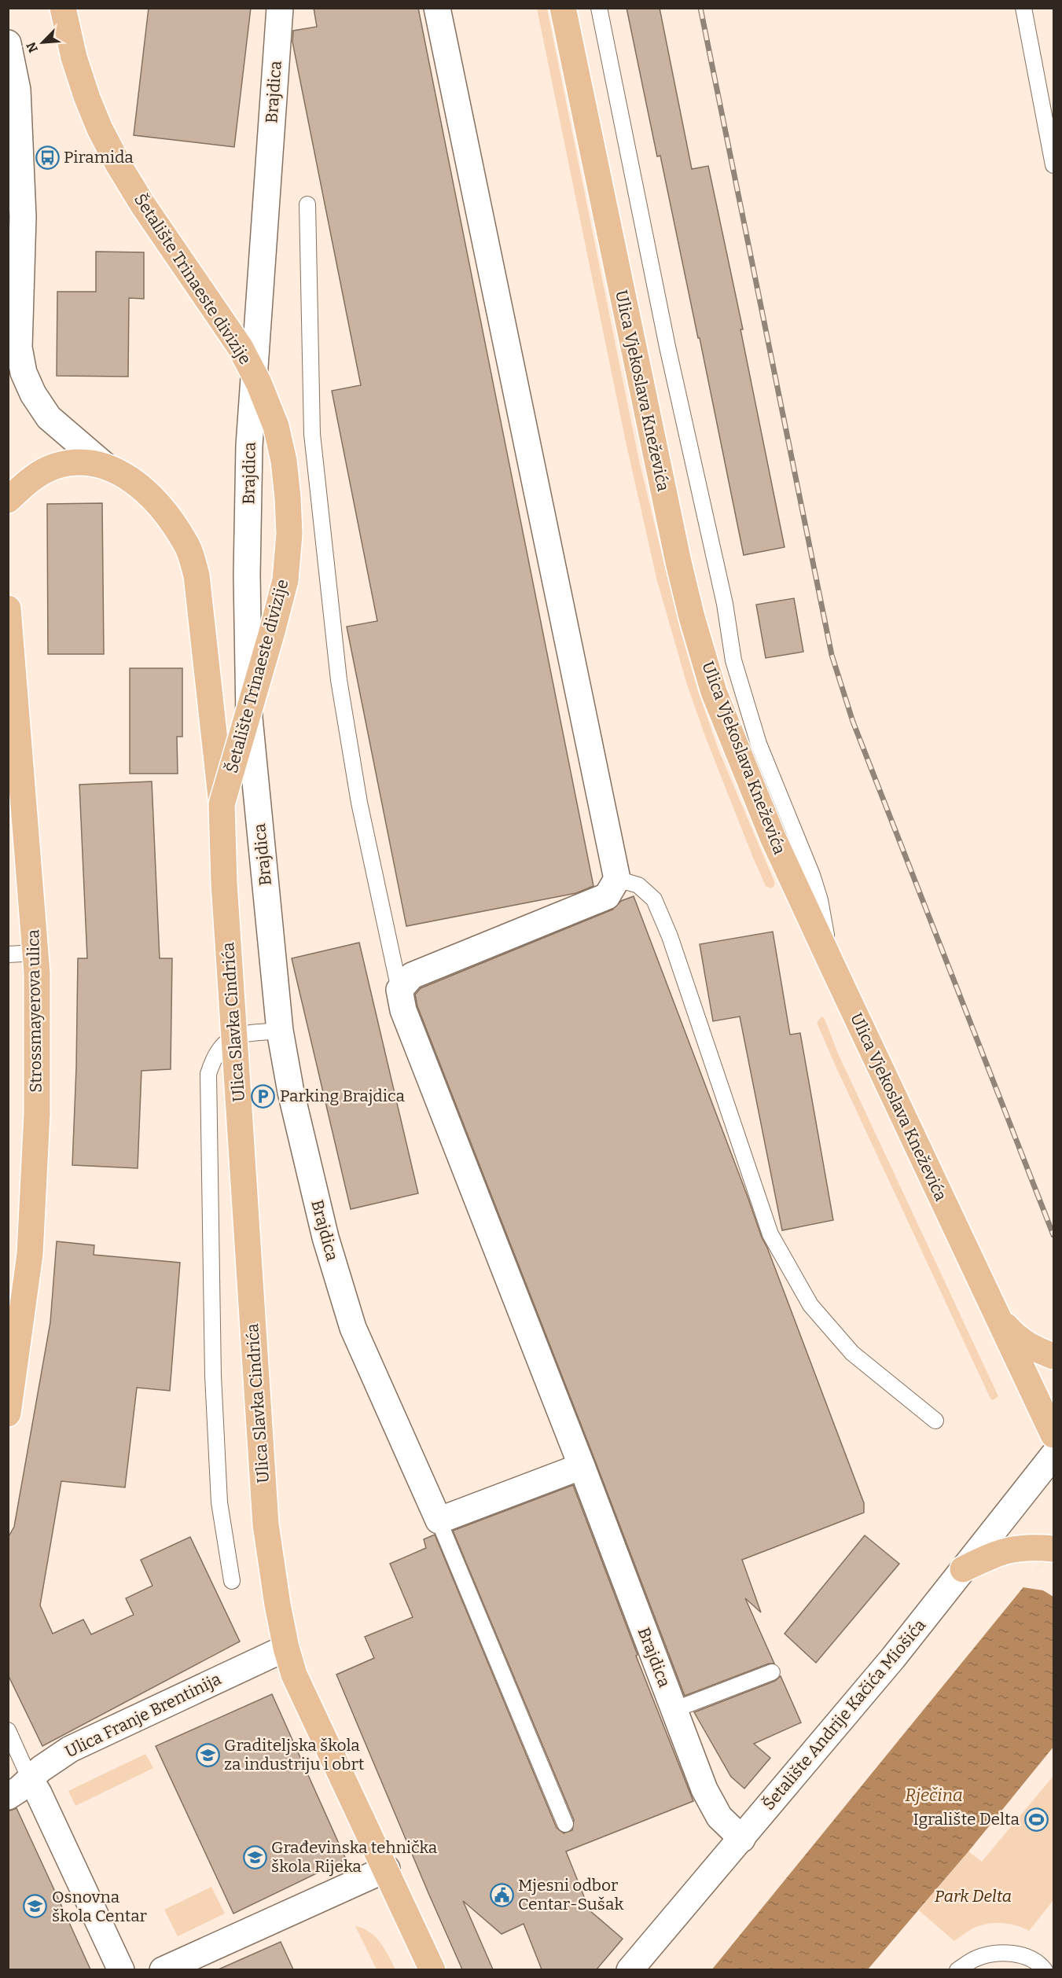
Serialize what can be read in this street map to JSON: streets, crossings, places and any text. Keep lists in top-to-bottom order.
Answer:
{
  "streets": {
    "main road": [
      "Šetalište Trinaeste divizije",
      "Ulica Vjekoslava Kneževića",
      "Strossmayerova ulica",
      "Ulica Slavka Cindrića"
    ],
    "street": ["Brajdica", "Šetalište Andrije Kačića Miošića", "Ulica Franje Brentinija"]
  },
  "crossings": [
    ["Brajdica", "Šetalište Andrije Kačića Miošića"],
    ["Šetalište Trinaeste divizije", "Ulica Slavka Cindrića"],
    ["Ulica Slavka Cindrića", "Ulica Franje Brentinija"]
  ],
  "water": ["Rječina"],
  "parks": ["Park Delta"],
  "places": {
    "bus stop": ["Piramida"],
    "parking": ["Parking Brajdica"],
    "school or university": ["Graditeljska škola za industriju i obrt", "Građevinska tehnička škola Rijeka", "Osnovna škola Centar"],
    "sports": ["Igralište Delta"],
    "public building": ["Mjesni odbor Centar-Sušak"]
  },
  "north": "bottom left"
}
